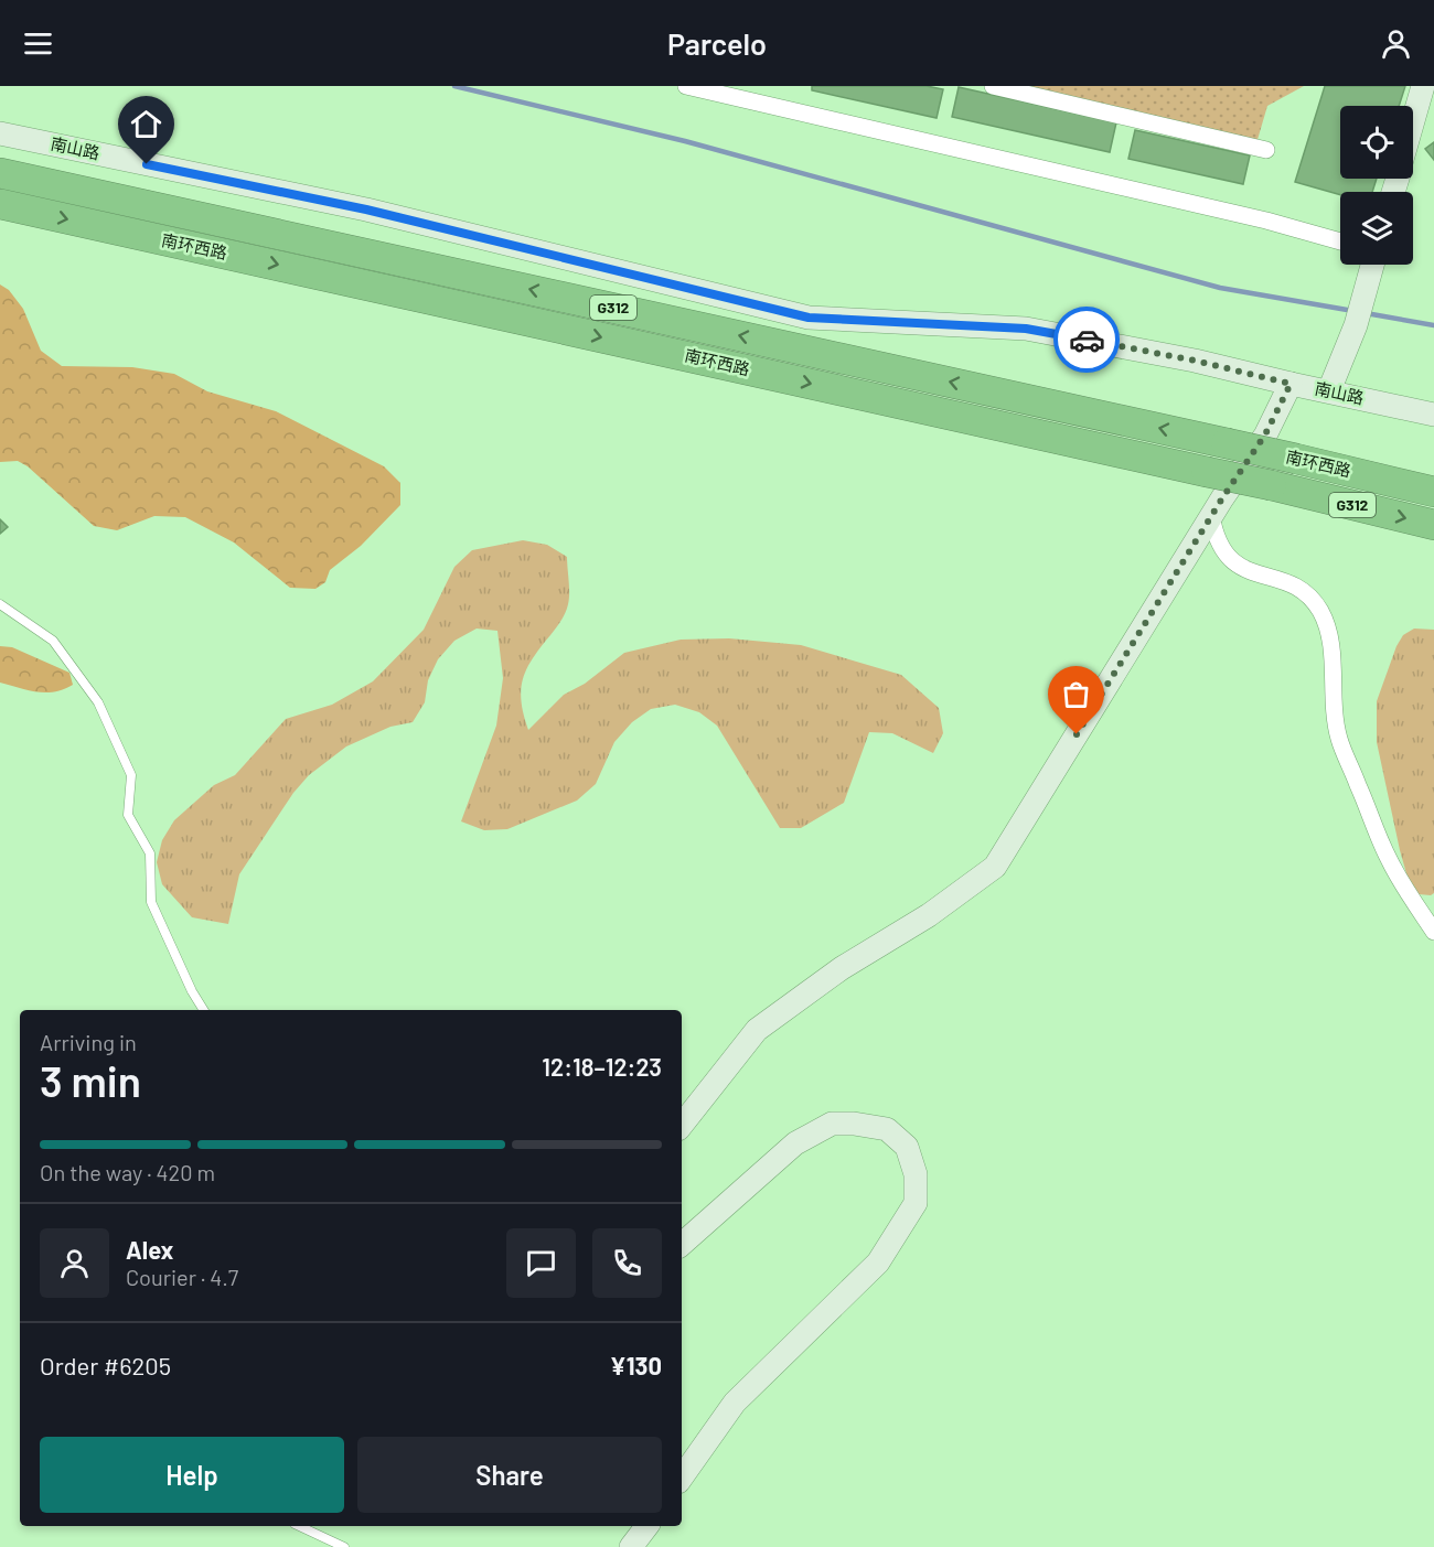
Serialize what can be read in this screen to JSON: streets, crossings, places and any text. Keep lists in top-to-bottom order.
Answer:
{
  "streets": {
    "highway": ["南环西路", "G312"],
    "street": ["南山路"]
  },
  "page": {
    "header": "Parcelo",
    "heading": ["3 min", "Arriving in", "12:18–12:23"],
    "panel": [
      "Alex",
      "Courier · 4.7",
      "Order #6205",
      "¥130"
    ],
    "bar": "On the way · 420 m",
    "buttons": ["Help", "Share"]
  }
}
